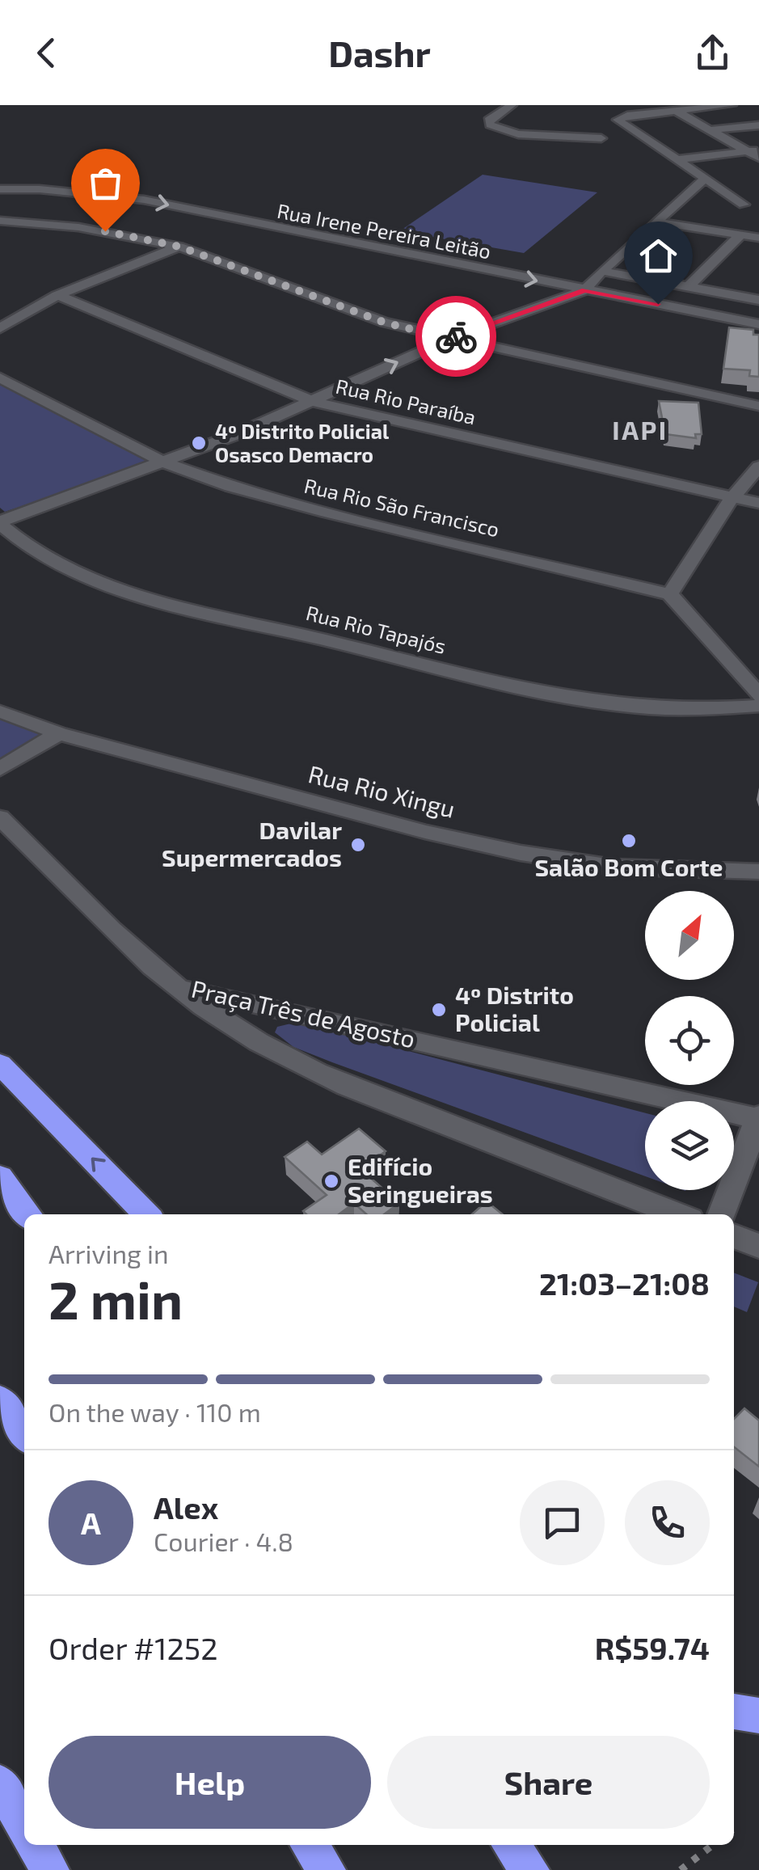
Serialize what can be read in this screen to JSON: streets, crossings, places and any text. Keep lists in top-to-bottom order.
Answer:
{
  "streets": {
    "street": [
      "Rua Irene Pereira Leitão",
      "Rua Rio Paraíba",
      "Rua Rio São Francisco",
      "Rua Rio Tapajós",
      "Rua Rio Xingu",
      "Praça Três de Agosto"
    ]
  },
  "districts": ["IAPI"],
  "places": [
    "4º Distrito Policial Osasco Demacro",
    "Salão Bom Corte",
    "Davilar Supermercados",
    "4º Distrito Policial",
    "Edifício Seringueiras"
  ],
  "north": "top right",
  "page": {
    "header": "Dashr",
    "heading": ["2 min", "Arriving in", "21:03–21:08"],
    "panel": [
      "Alex",
      "Courier · 4.8",
      "Order #1252",
      "R$59.74"
    ],
    "bar": "On the way · 110 m",
    "round": "A",
    "buttons": ["Help", "Share"]
  }
}
